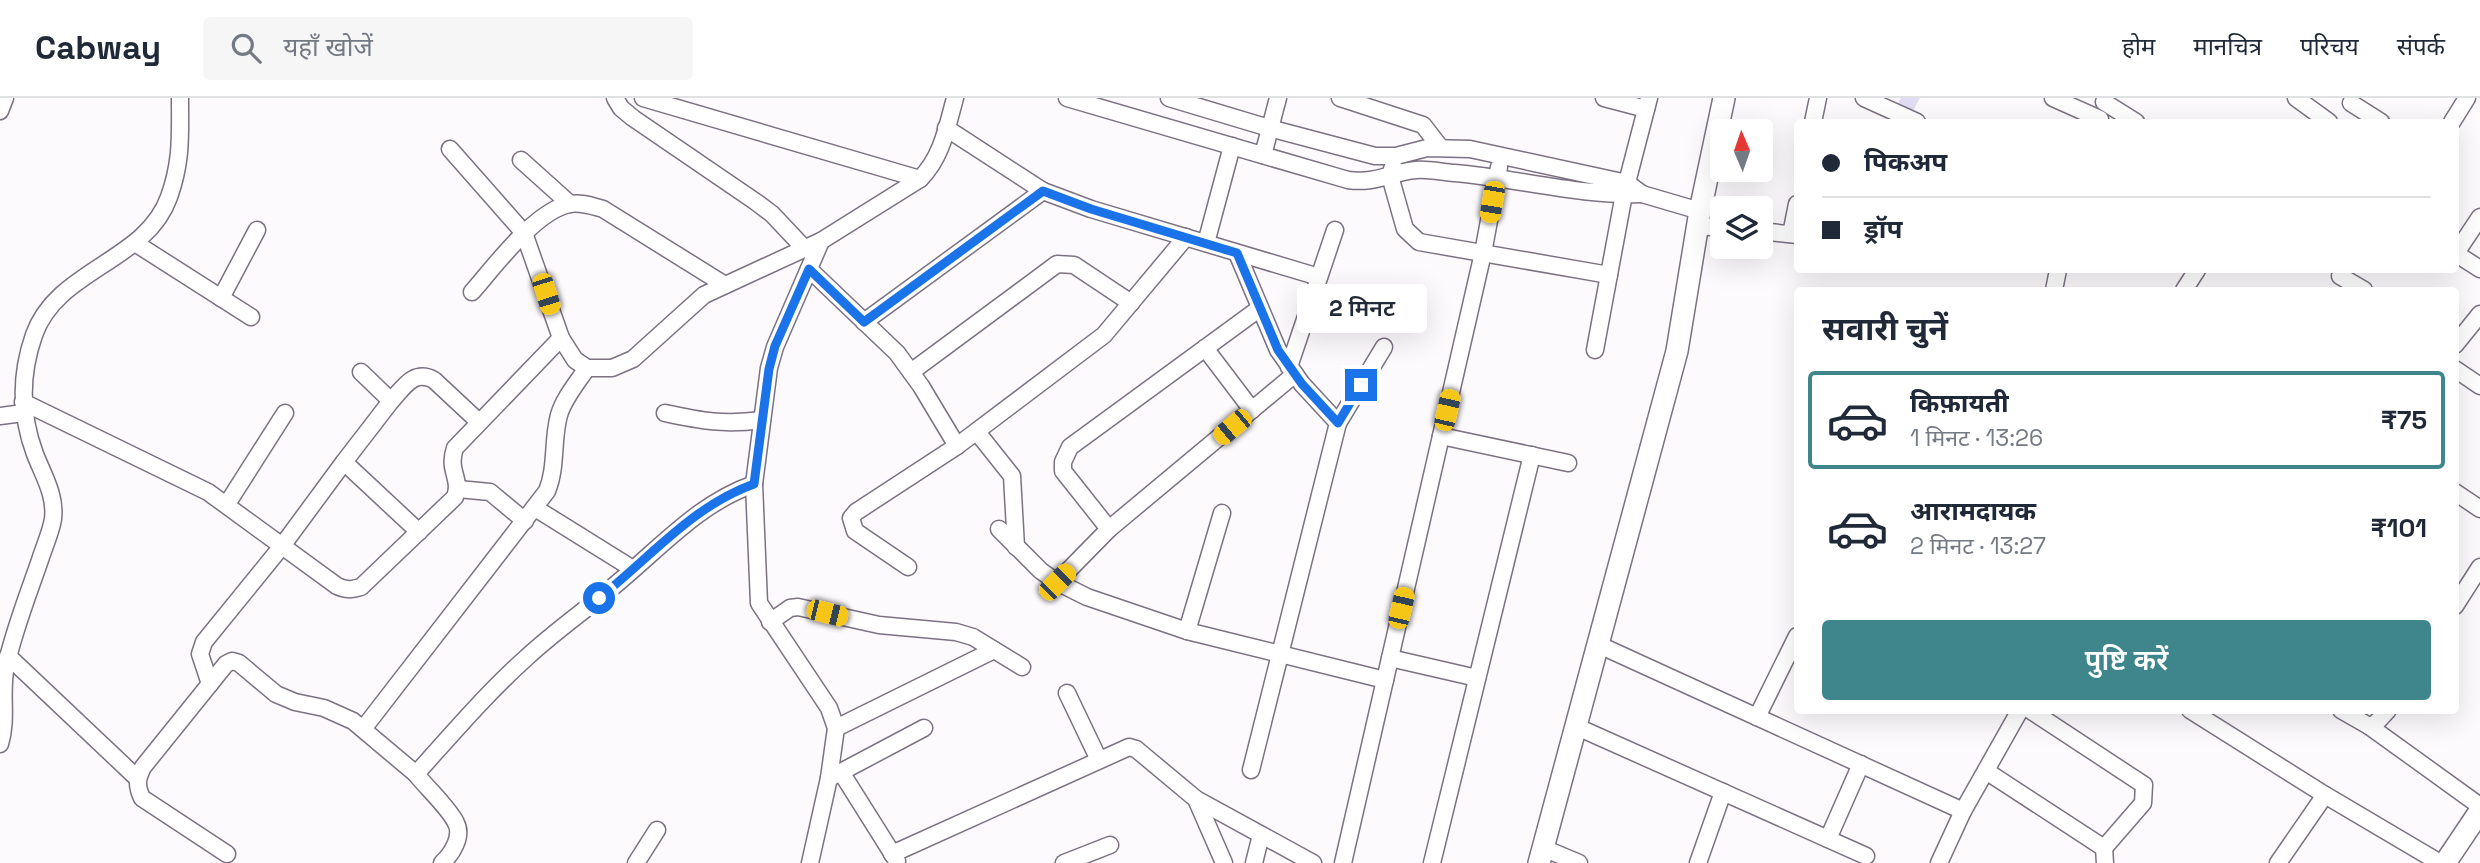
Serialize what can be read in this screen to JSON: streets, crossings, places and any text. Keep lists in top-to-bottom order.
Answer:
{
  "north": "top",
  "page": {
    "header": "Cabway",
    "search": "यहाँ खोजें",
    "nav": [
      "होम",
      "मानचित्र",
      "परिचय",
      "संपर्क"
    ],
    "banner": ["पिकअप", "ड्रॉप"],
    "bubble": "2 मिनट",
    "heading": "सवारी चुनें",
    "list": [
      {
        "name": "किफ़ायती",
        "note": "1 मिनट · 13:26",
        "value": "₹75"
      },
      {
        "name": "आरामदायक",
        "note": "2 मिनट · 13:27",
        "value": "₹101"
      }
    ],
    "buttons": "पुष्टि करें"
  }
}
